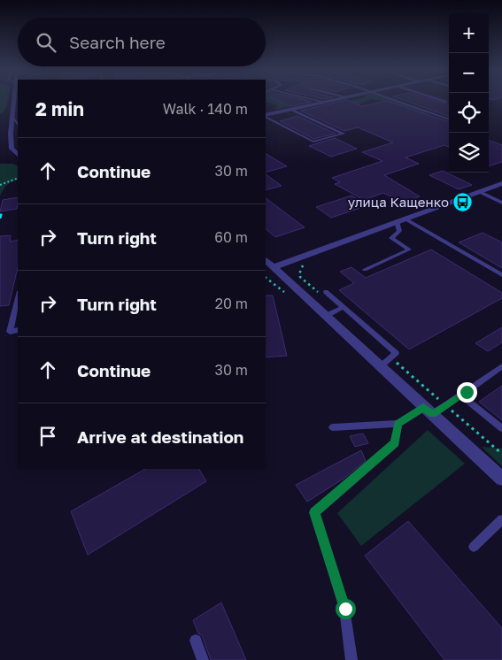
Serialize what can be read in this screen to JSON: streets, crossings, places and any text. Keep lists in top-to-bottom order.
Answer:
{
  "places": {
    "bus stop": ["улица Кащенко"]
  },
  "page": {
    "map_buttons": ["+", "−"],
    "search": "Search here",
    "heading": ["2 min", "Walk · 140 m"],
    "list": [
      ["Continue", "30 m"],
      ["Turn right", "60 m"],
      ["Turn right", "20 m"],
      ["Continue", "30 m"],
      "Arrive at destination"
    ]
  }
}
